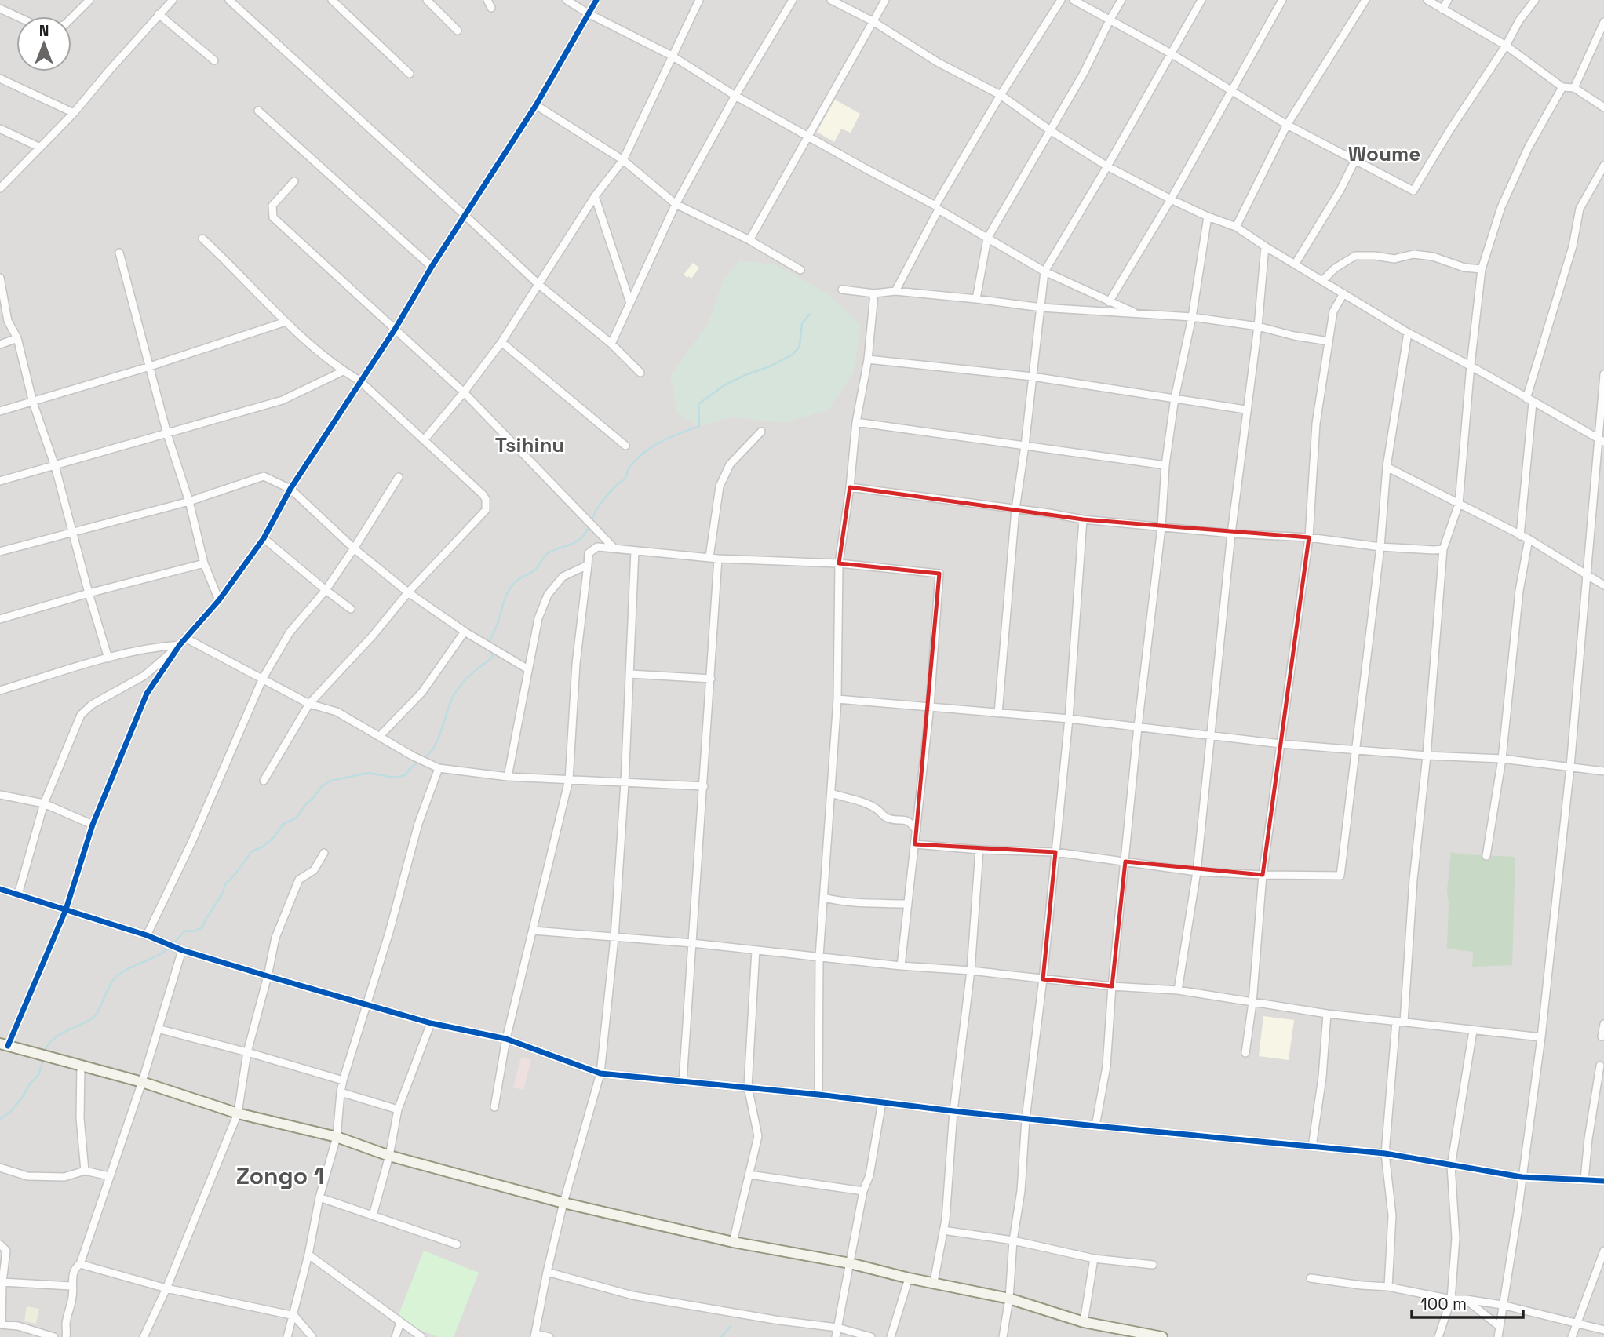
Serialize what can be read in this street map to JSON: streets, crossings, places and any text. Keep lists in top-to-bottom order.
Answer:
{
  "districts": ["Woume", "Tsihinu", "Zongo 1"],
  "scale_bar": "100 m",
  "north": "top"
}
